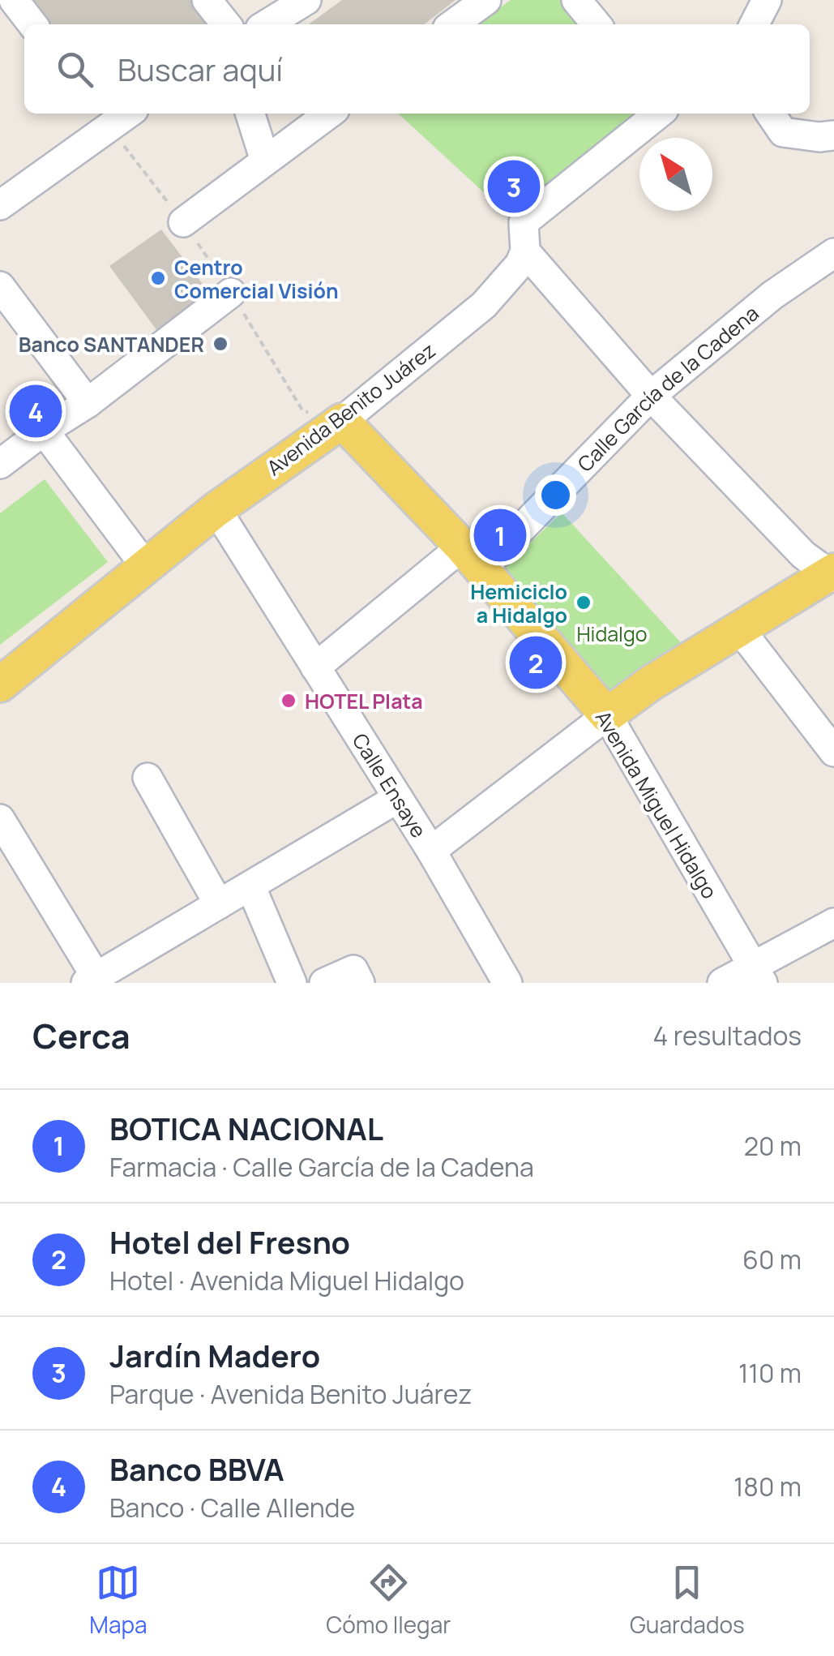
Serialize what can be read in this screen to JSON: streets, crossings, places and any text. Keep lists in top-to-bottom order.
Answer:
{
  "streets": {
    "main road": ["Avenida Benito Juárez", "Avenida Miguel Hidalgo"],
    "street": ["Calle García de la Cadena", "Calle Ensaye"]
  },
  "crossings": [
    ["Calle García de la Cadena", "Calle Ensaye"],
    ["Calle García de la Cadena", "Avenida Miguel Hidalgo"],
    ["Avenida Benito Juárez", "Calle Ensaye"],
    ["Avenida Benito Juárez", "Avenida Miguel Hidalgo"]
  ],
  "parks": ["Hidalgo"],
  "places": [
    "Centro Comercial Visión",
    "Banco SANTANDER",
    "Hemiciclo a Hidalgo",
    "HOTEL Plata"
  ],
  "north": "top left",
  "page": {
    "search": "Buscar aquí",
    "pins": [
      "3",
      "4",
      "1",
      "2"
    ],
    "heading": ["Cerca", "4 resultados"],
    "list": [
      {
        "mark": "1",
        "name": "BOTICA NACIONAL",
        "note": "Farmacia · Calle García de la Cadena",
        "value": "20 m"
      },
      {
        "mark": "2",
        "name": "Hotel del Fresno",
        "note": "Hotel · Avenida Miguel Hidalgo",
        "value": "60 m"
      },
      {
        "mark": "3",
        "name": "Jardín Madero",
        "note": "Parque · Avenida Benito Juárez",
        "value": "110 m"
      },
      {
        "mark": "4",
        "name": "Banco BBVA",
        "note": "Banco · Calle Allende",
        "value": "180 m"
      }
    ],
    "nav": ["Mapa", "Cómo llegar", "Guardados"]
  }
}
